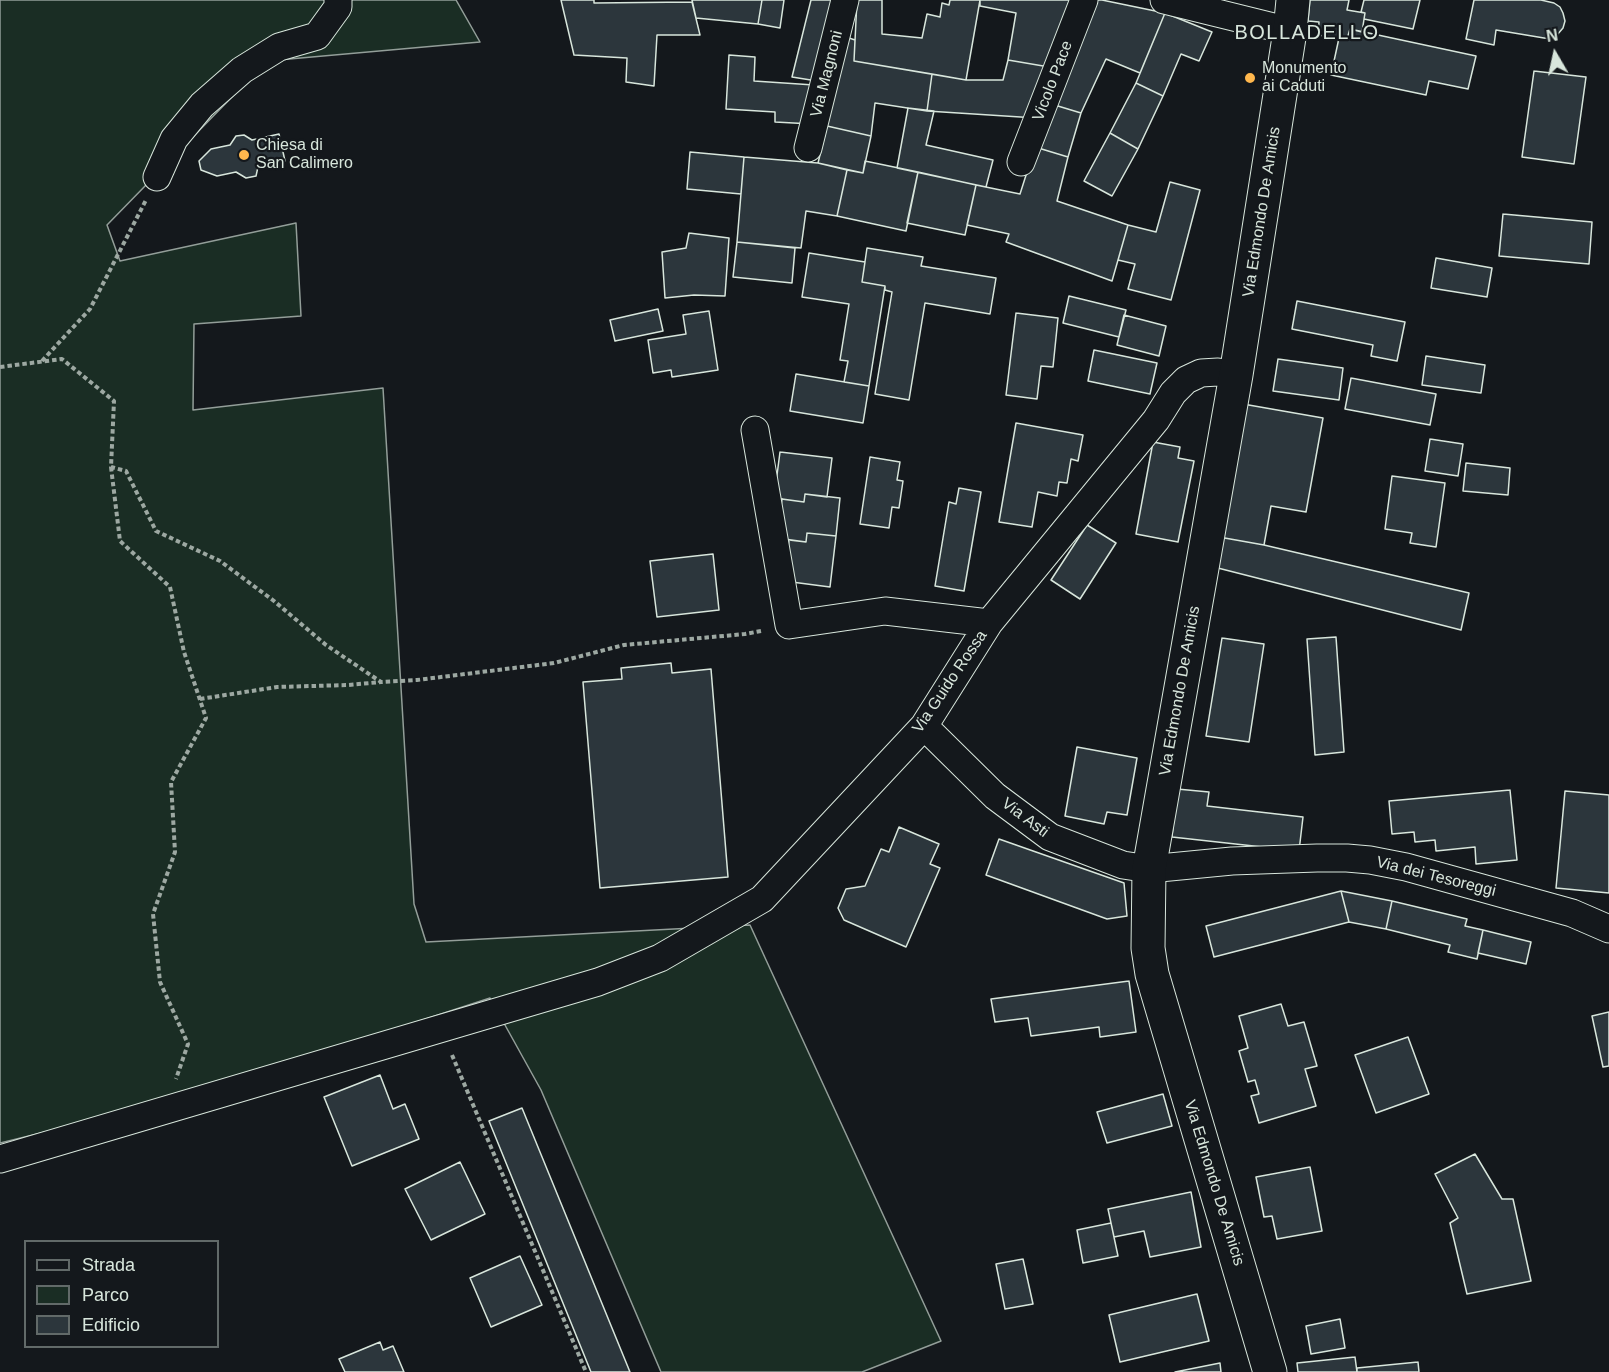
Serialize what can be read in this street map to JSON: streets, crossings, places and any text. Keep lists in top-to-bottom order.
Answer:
{
  "streets": {
    "street": [
      "Via Magnoni",
      "Vicolo Pace",
      "Via Edmondo De Amicis",
      "Via Guido Rossa",
      "Via Asti",
      "Via dei Tesoreggi"
    ]
  },
  "crossings": [
    ["Via Edmondo De Amicis", "Via Guido Rossa"],
    ["Via Edmondo De Amicis", "Via Asti"],
    ["Via Edmondo De Amicis", "Via dei Tesoreggi"],
    ["Via Guido Rossa", "Via Asti"],
    ["Via Asti", "Via dei Tesoreggi"]
  ],
  "districts": ["BOLLADELLO"],
  "places": ["Monumento ai Caduti", "Chiesa di San Calimero"],
  "legend": ["Strada", "Parco", "Edificio"],
  "north": "top"
}
